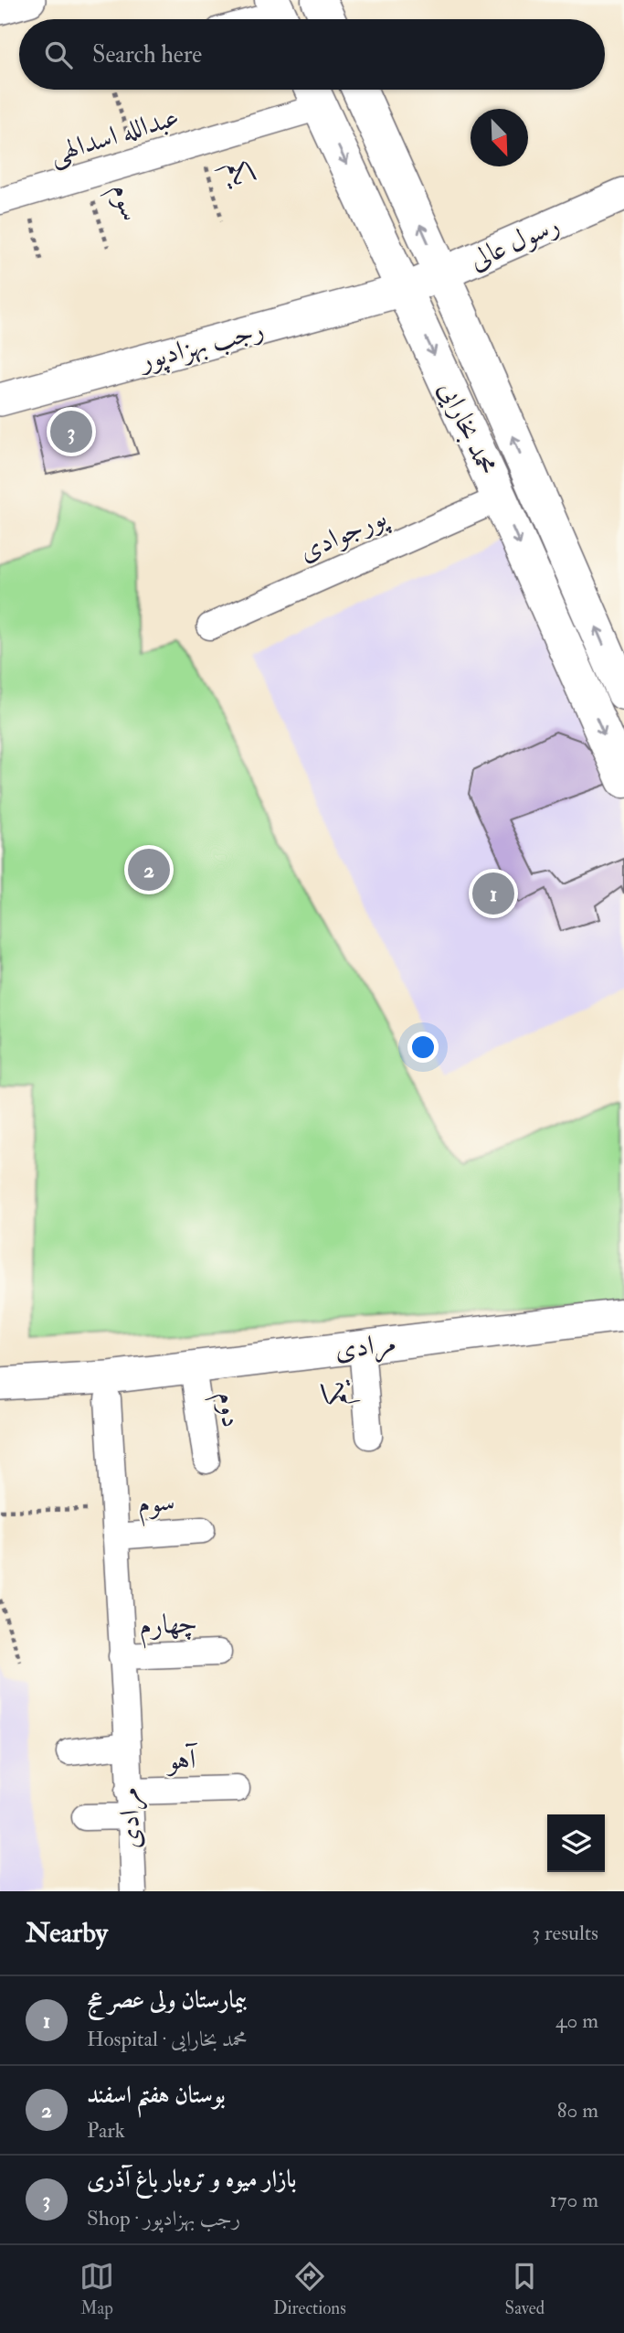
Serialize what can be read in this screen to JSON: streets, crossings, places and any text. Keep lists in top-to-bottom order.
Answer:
{
  "streets": {
    "main road": ["محمد بخارایی"],
    "street": [
      "عبدالله اسدالهی",
      "یکم",
      "سوم",
      "رسول عالی",
      "رجب بهزادپور",
      "پورجوادی",
      "مرادی",
      "دوم",
      "چهارم",
      "آهو"
    ]
  },
  "crossings": [
    ["عبدالله اسدالهی", "یکم"],
    ["عبدالله اسدالهی", "سوم"],
    ["عبدالله اسدالهی", "محمد بخارایی"],
    ["یکم", "مرادی"],
    ["سوم", "مرادی"],
    ["رسول عالی", "رجب بهزادپور"],
    ["رسول عالی", "محمد بخارایی"],
    ["رجب بهزادپور", "محمد بخارایی"],
    ["محمد بخارایی", "پورجوادی"],
    ["مرادی", "دوم"],
    ["مرادی", "چهارم"],
    ["مرادی", "آهو"]
  ],
  "north": "bottom right",
  "page": {
    "search": "Search here",
    "pins": ["3", "2", "1"],
    "heading": ["Nearby", "3 results"],
    "list": [
      {
        "mark": "1",
        "name": "بیمارستان ولی عصر عج",
        "note": "Hospital · محمد بخارایی",
        "value": "40 m"
      },
      {
        "mark": "2",
        "name": "بوستان هفتم اسفند",
        "note": "Park",
        "value": "80 m"
      },
      {
        "mark": "3",
        "name": "بازار میوه و تره‌بار باغ آذری",
        "note": "Shop · رجب بهزادپور",
        "value": "170 m"
      }
    ],
    "nav": ["Map", "Directions", "Saved"]
  }
}
